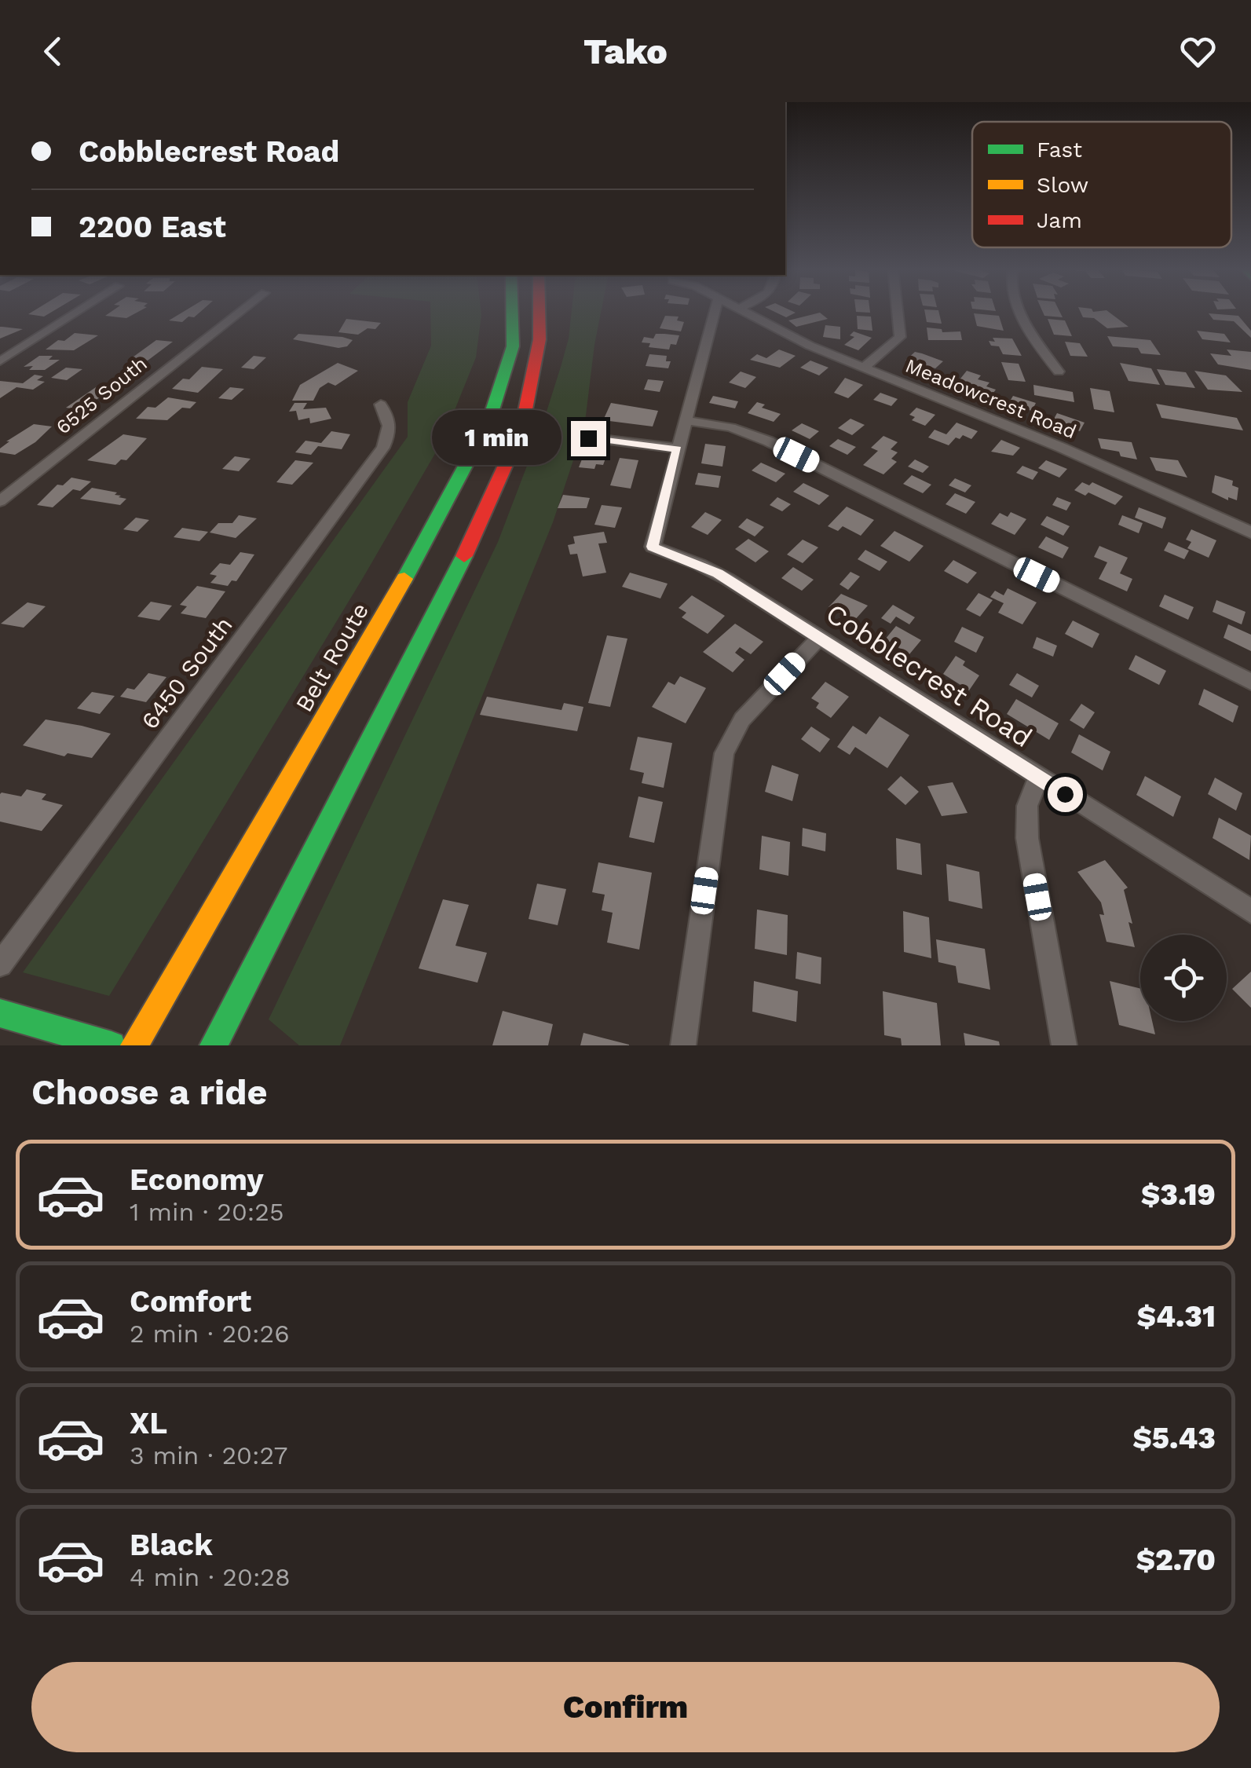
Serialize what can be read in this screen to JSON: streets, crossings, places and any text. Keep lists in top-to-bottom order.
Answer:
{
  "streets": {
    "main road": ["Belt Route"],
    "street": [
      "6525 South",
      "Meadowcrest Road",
      "6450 South",
      "Cobblecrest Road"
    ]
  },
  "legend": ["Fast", "Slow", "Jam"],
  "page": {
    "header": "Tako",
    "banner": ["Cobblecrest Road", "2200 East"],
    "bubble": "1 min",
    "heading": "Choose a ride",
    "list": [
      {
        "name": "Economy",
        "note": "1 min · 20:25",
        "value": "$3.19"
      },
      {
        "name": "Comfort",
        "note": "2 min · 20:26",
        "value": "$4.31"
      },
      {
        "name": "XL",
        "note": "3 min · 20:27",
        "value": "$5.43"
      },
      {
        "name": "Black",
        "note": "4 min · 20:28",
        "value": "$2.70"
      }
    ],
    "buttons": "Confirm"
  }
}
